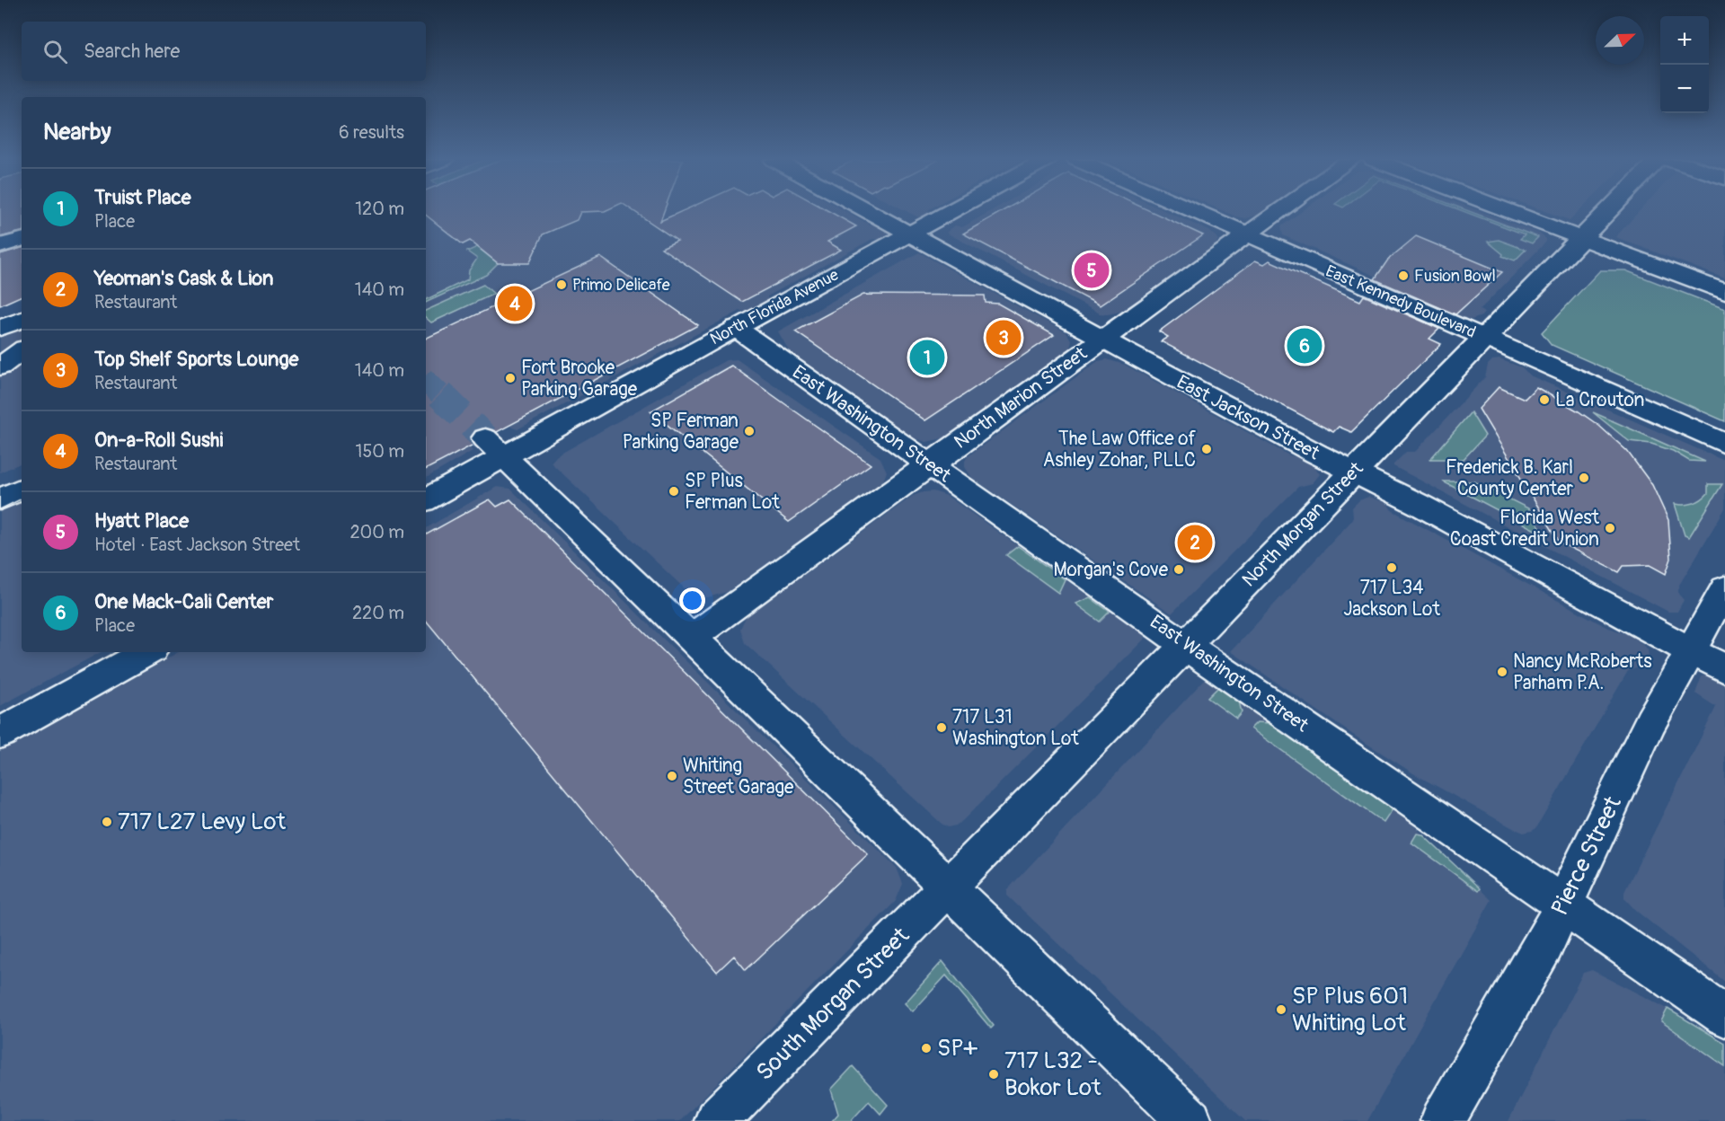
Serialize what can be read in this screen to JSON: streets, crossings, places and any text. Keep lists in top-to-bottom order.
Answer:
{
  "streets": {
    "main road": [
      "East Kennedy Boulevard",
      "North Florida Avenue",
      "North Marion Street",
      "East Jackson Street",
      "East Washington Street",
      "North Morgan Street",
      "Pierce Street",
      "South Morgan Street"
    ]
  },
  "crossings": [
    ["East Kennedy Boulevard", "North Marion Street"],
    ["East Kennedy Boulevard", "North Morgan Street"],
    ["North Florida Avenue", "East Jackson Street"],
    ["North Florida Avenue", "East Washington Street"],
    ["North Marion Street", "East Jackson Street"],
    ["North Marion Street", "East Washington Street"],
    ["East Jackson Street", "North Morgan Street"],
    ["East Jackson Street", "Pierce Street"],
    ["East Washington Street", "North Morgan Street"],
    ["East Washington Street", "Pierce Street"],
    ["North Morgan Street", "South Morgan Street"]
  ],
  "places": [
    "Fusion Bowl",
    "Primo Delicafe",
    "Fort Brooke Parking Garage",
    "La Crouton",
    "SP Ferman Parking Garage",
    "The Law Office of Ashley Zohar, PLLC",
    "Frederick B. Karl County Center",
    "SP Plus Ferman Lot",
    "Florida West Coast Credit Union",
    "717 L34 Jackson Lot",
    "Morgan's Cove",
    "Nancy McRoberts Parham P.A.",
    "717 L31 Washington Lot",
    "Whiting Street Garage",
    "717 L27 Levy Lot",
    "SP Plus 601 Whiting Lot",
    "SP+",
    "717 L32 - Bokor Lot"
  ],
  "north": "top right",
  "page": {
    "map_buttons": ["+", "−"],
    "search": "Search here",
    "heading": ["Nearby", "6 results"],
    "list": [
      {
        "mark": "1",
        "name": "Truist Place",
        "note": "Place",
        "value": "120 m"
      },
      {
        "mark": "2",
        "name": "Yeoman's Cask & Lion",
        "note": "Restaurant",
        "value": "140 m"
      },
      {
        "mark": "3",
        "name": "Top Shelf Sports Lounge",
        "note": "Restaurant",
        "value": "140 m"
      },
      {
        "mark": "4",
        "name": "On-a-Roll Sushi",
        "note": "Restaurant",
        "value": "150 m"
      },
      {
        "mark": "5",
        "name": "Hyatt Place",
        "note": "Hotel · East Jackson Street",
        "value": "200 m"
      },
      {
        "mark": "6",
        "name": "One Mack-Cali Center",
        "note": "Place",
        "value": "220 m"
      }
    ],
    "pins": [
      "5",
      "4",
      "3",
      "6",
      "1",
      "2"
    ]
  }
}
